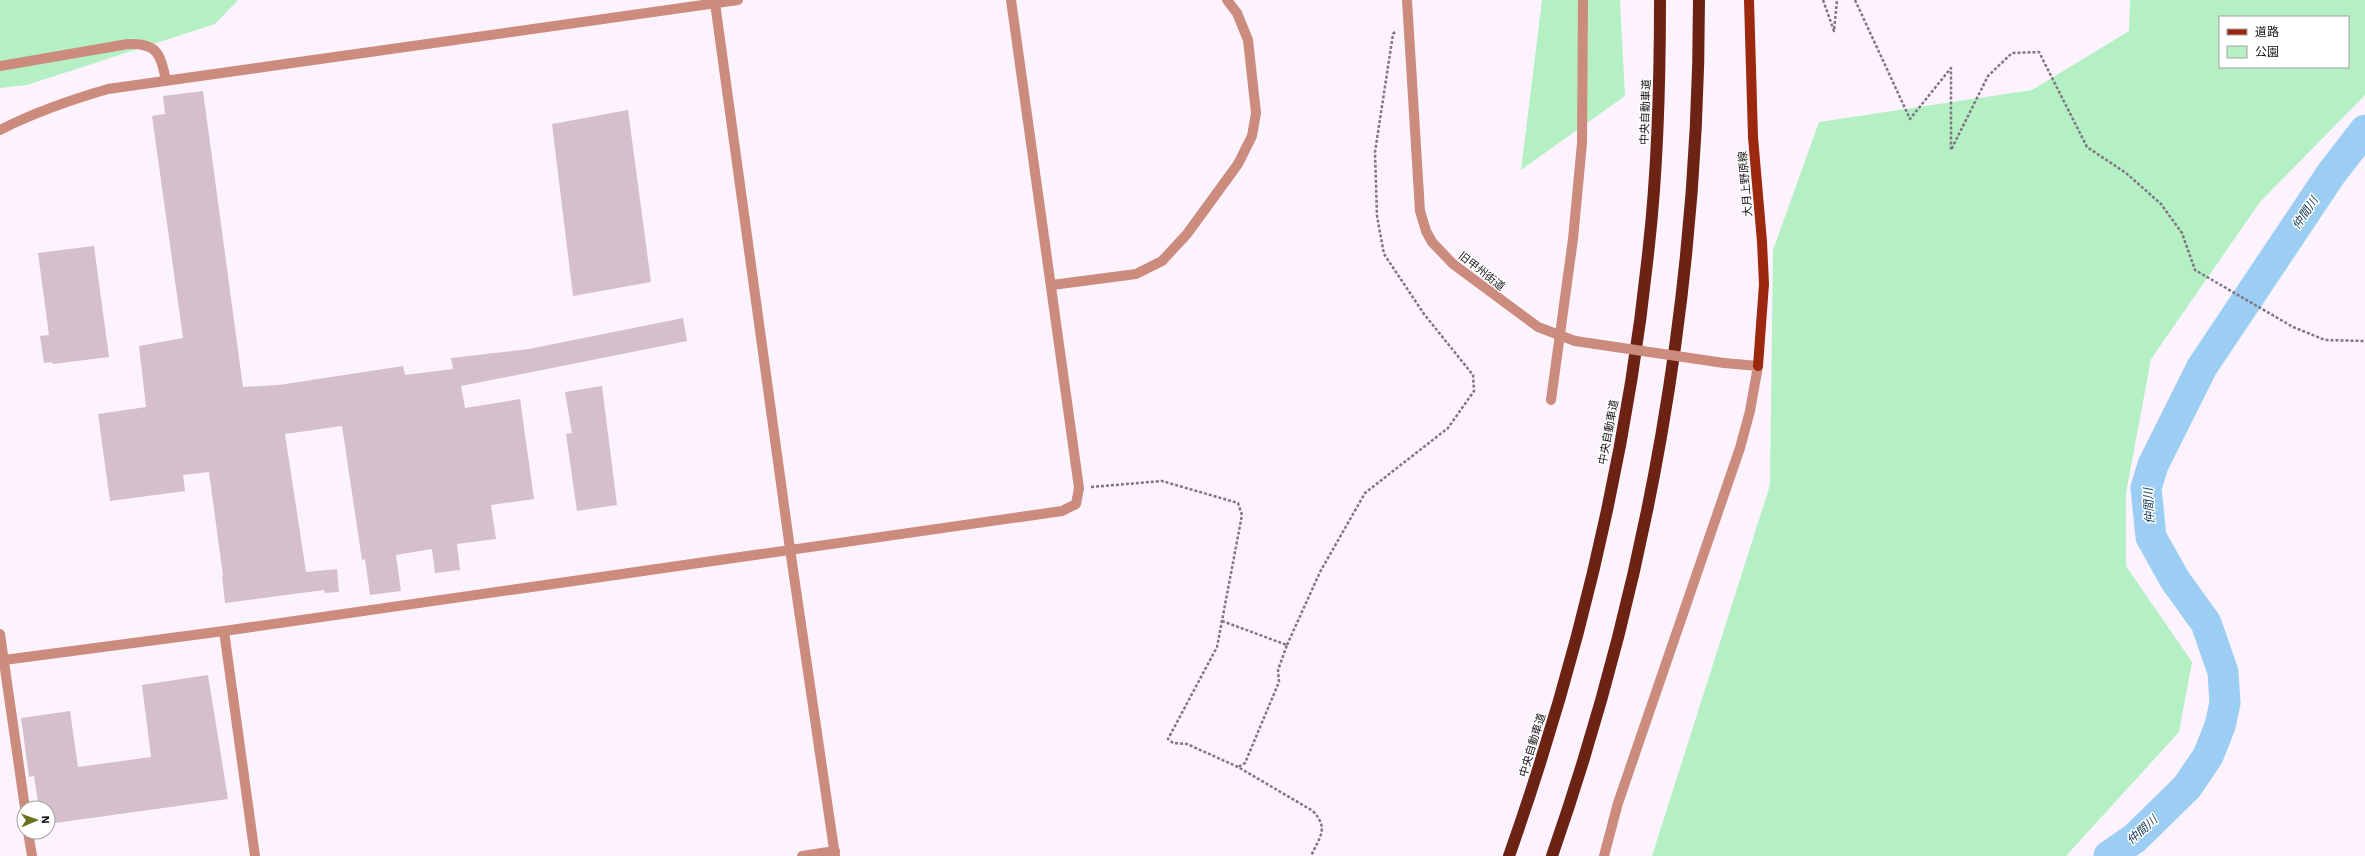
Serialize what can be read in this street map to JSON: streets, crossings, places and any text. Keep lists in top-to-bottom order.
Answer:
{
  "streets": {
    "highway": ["中央自動車道"],
    "main road": ["大月上野原線"],
    "street": ["旧甲州街道"]
  },
  "crossings": [
    ["大月上野原線", "旧甲州街道"]
  ],
  "water": ["仲間川"],
  "legend": ["道路", "公園"],
  "north": "right"
}
